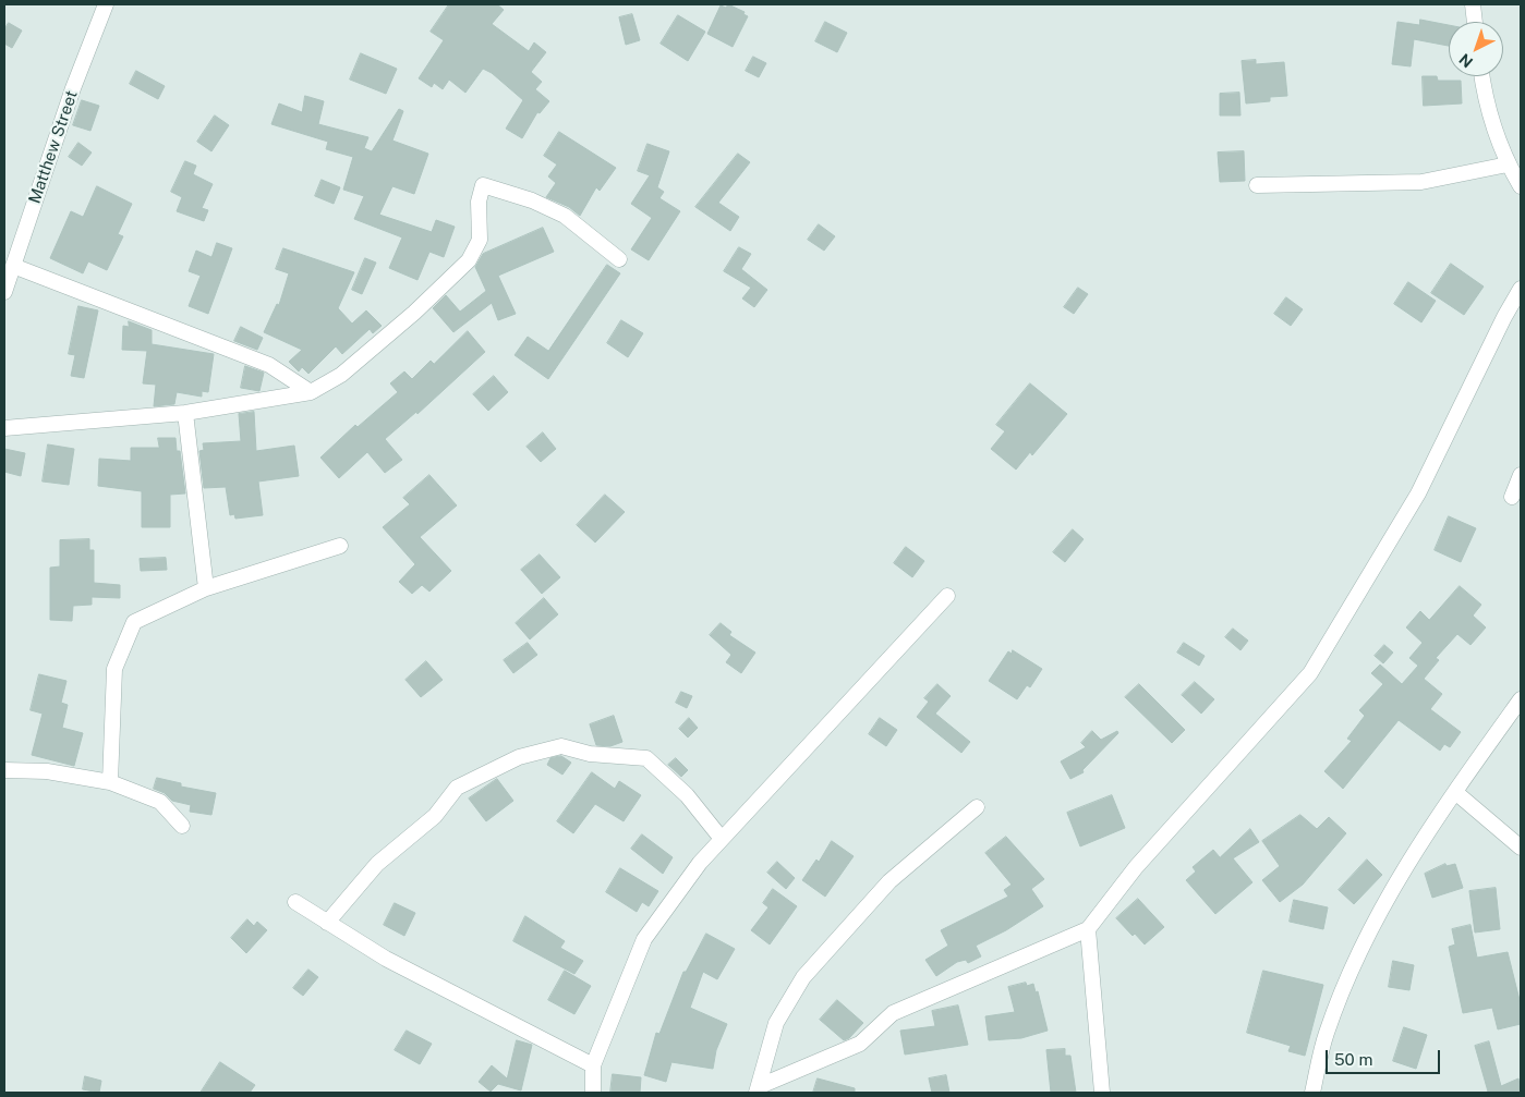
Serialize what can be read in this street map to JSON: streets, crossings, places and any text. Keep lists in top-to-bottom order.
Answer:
{
  "streets": {
    "street": ["Matthew Street"]
  },
  "scale_bar": "50 m",
  "north": "bottom left"
}
